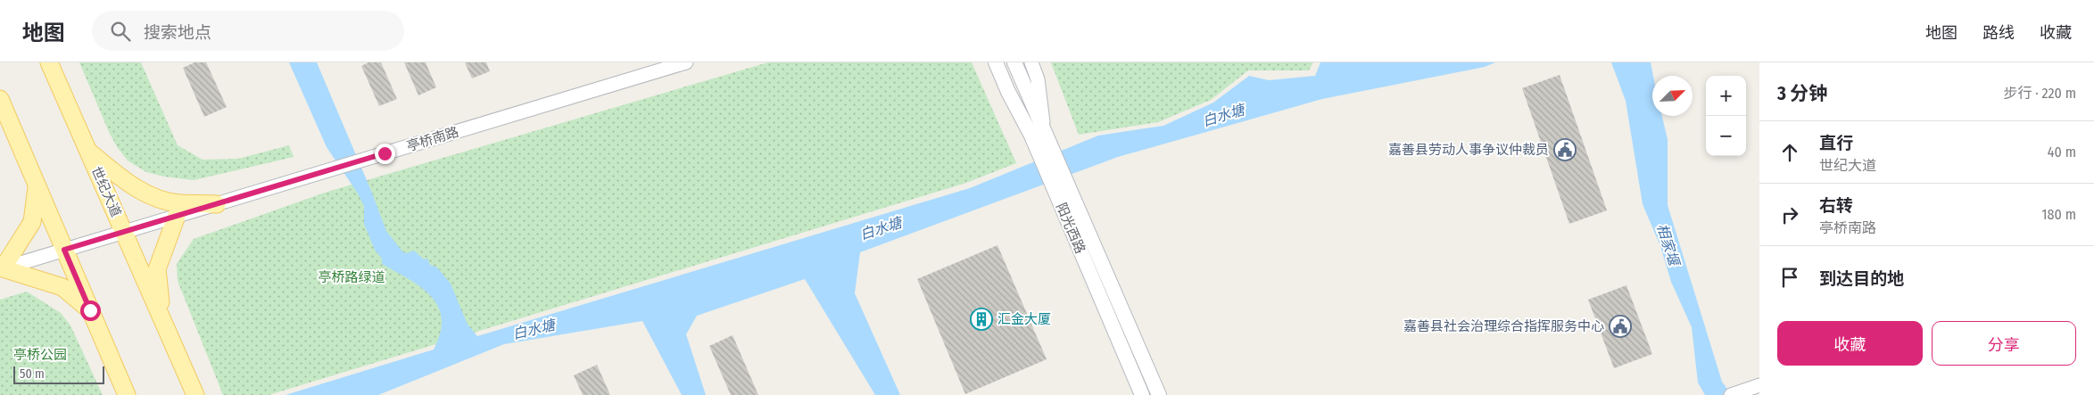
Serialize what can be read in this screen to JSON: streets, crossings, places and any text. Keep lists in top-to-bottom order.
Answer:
{
  "streets": {
    "main road": ["世纪大道", "阳光西路"],
    "street": ["亭桥南路"]
  },
  "crossings": [
    ["亭桥南路", "世纪大道"]
  ],
  "water": ["白水塘", "相家堰"],
  "parks": ["亭桥路绿道", "亭桥公园"],
  "places": {
    "public building": ["嘉善县劳动人事争议仲裁员", "嘉善县社会治理综合指挥服务中心"],
    "building": ["汇金大厦"]
  },
  "scale_bar": "50 m",
  "north": "top right",
  "page": {
    "header": "地图",
    "search": "搜索地点",
    "nav": ["地图", "路线", "收藏"],
    "heading": ["3 分钟", "步行 · 220 m"],
    "map_buttons": ["+", "−"],
    "list": [
      ["直行", "世纪大道", "40 m"],
      ["右转", "亭桥南路", "180 m"],
      "到达目的地"
    ],
    "buttons": ["收藏", "分享"],
    "scale": "50 m"
  }
}
